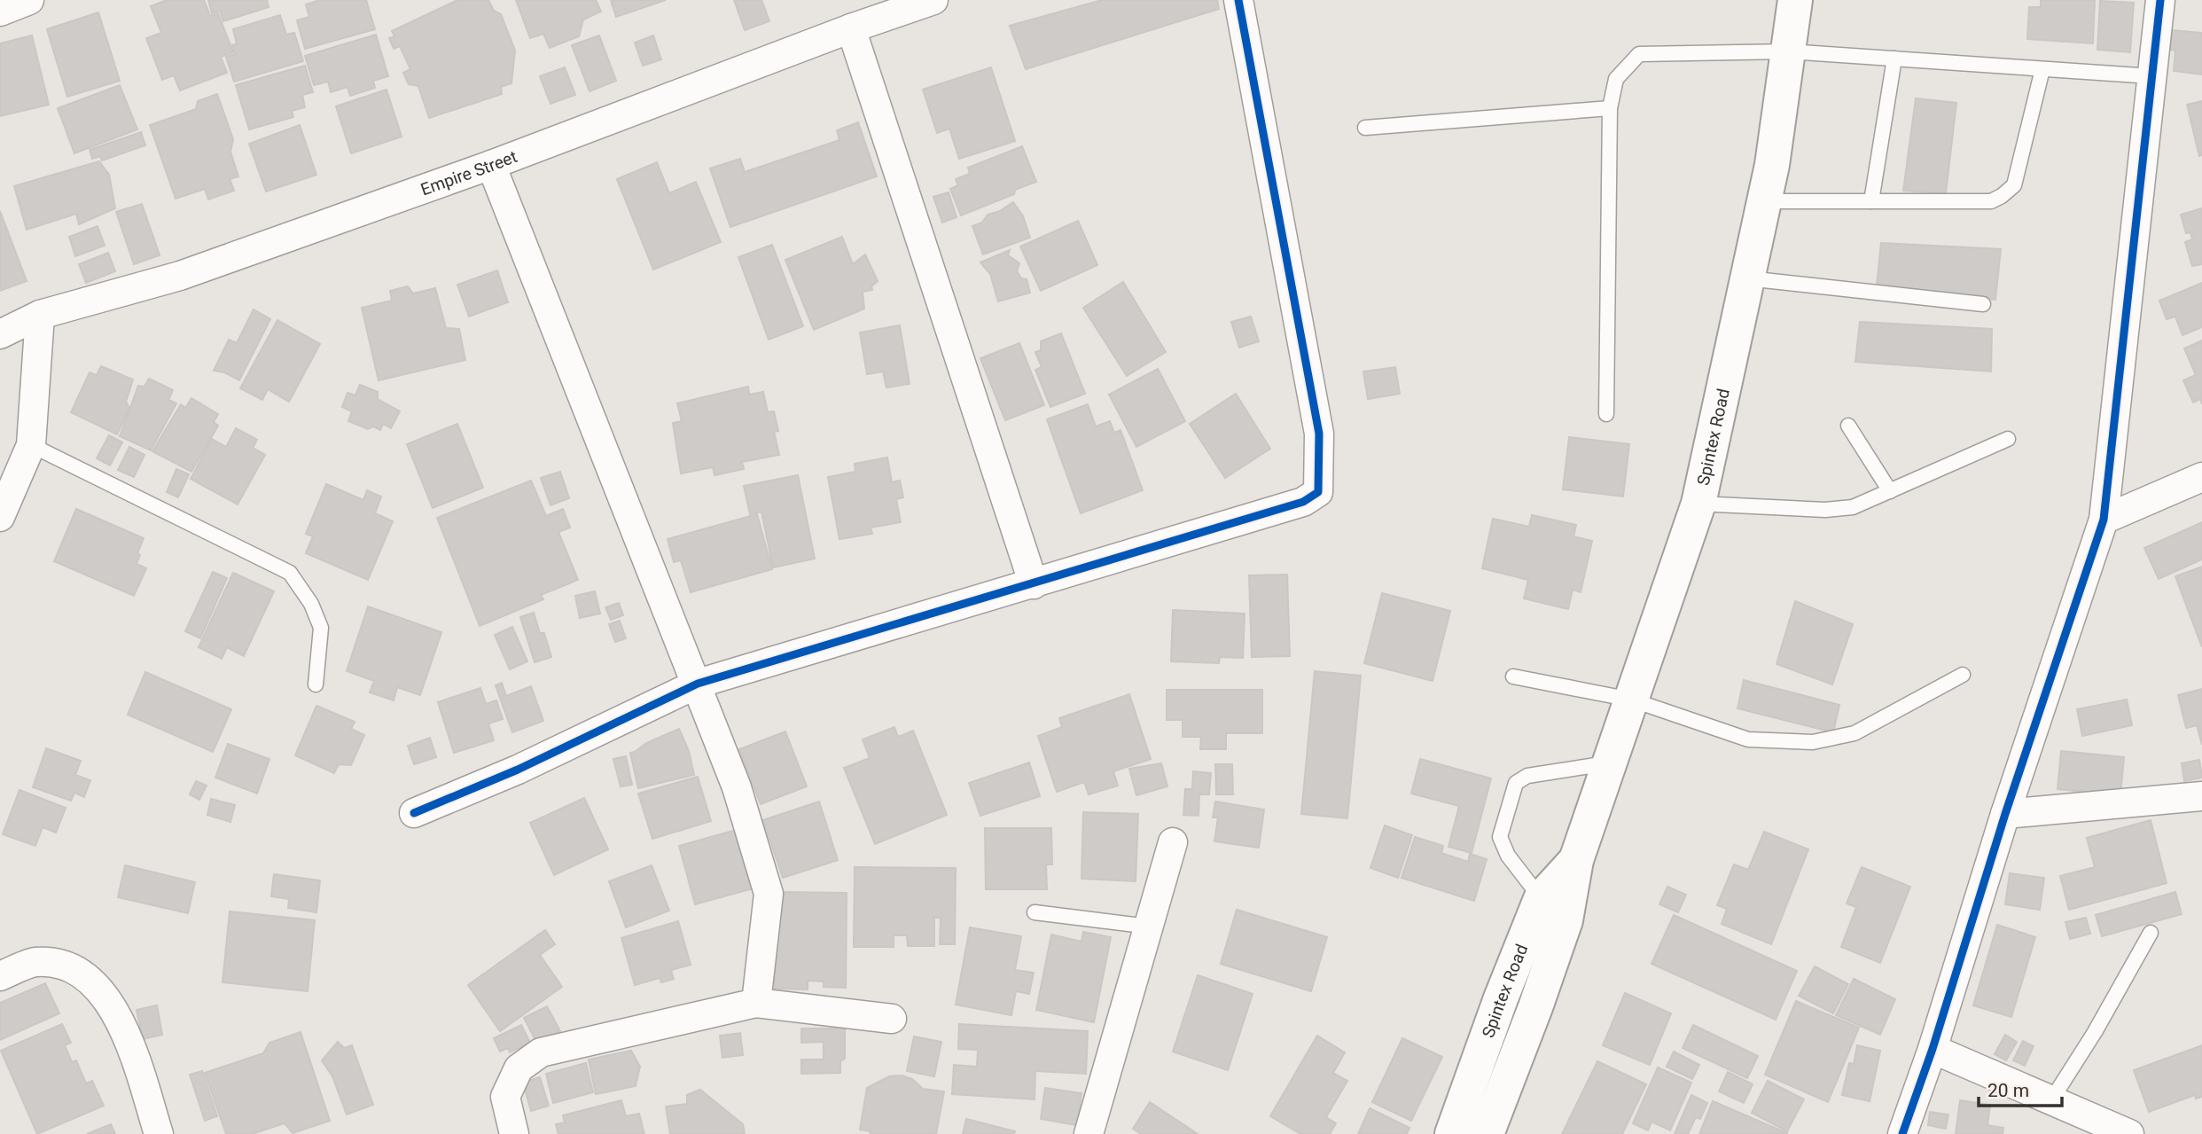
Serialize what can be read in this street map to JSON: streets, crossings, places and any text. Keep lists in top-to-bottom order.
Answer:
{
  "streets": {
    "main road": ["Spintex Road"],
    "street": ["Empire Street"]
  },
  "scale_bar": "20 m"
}
